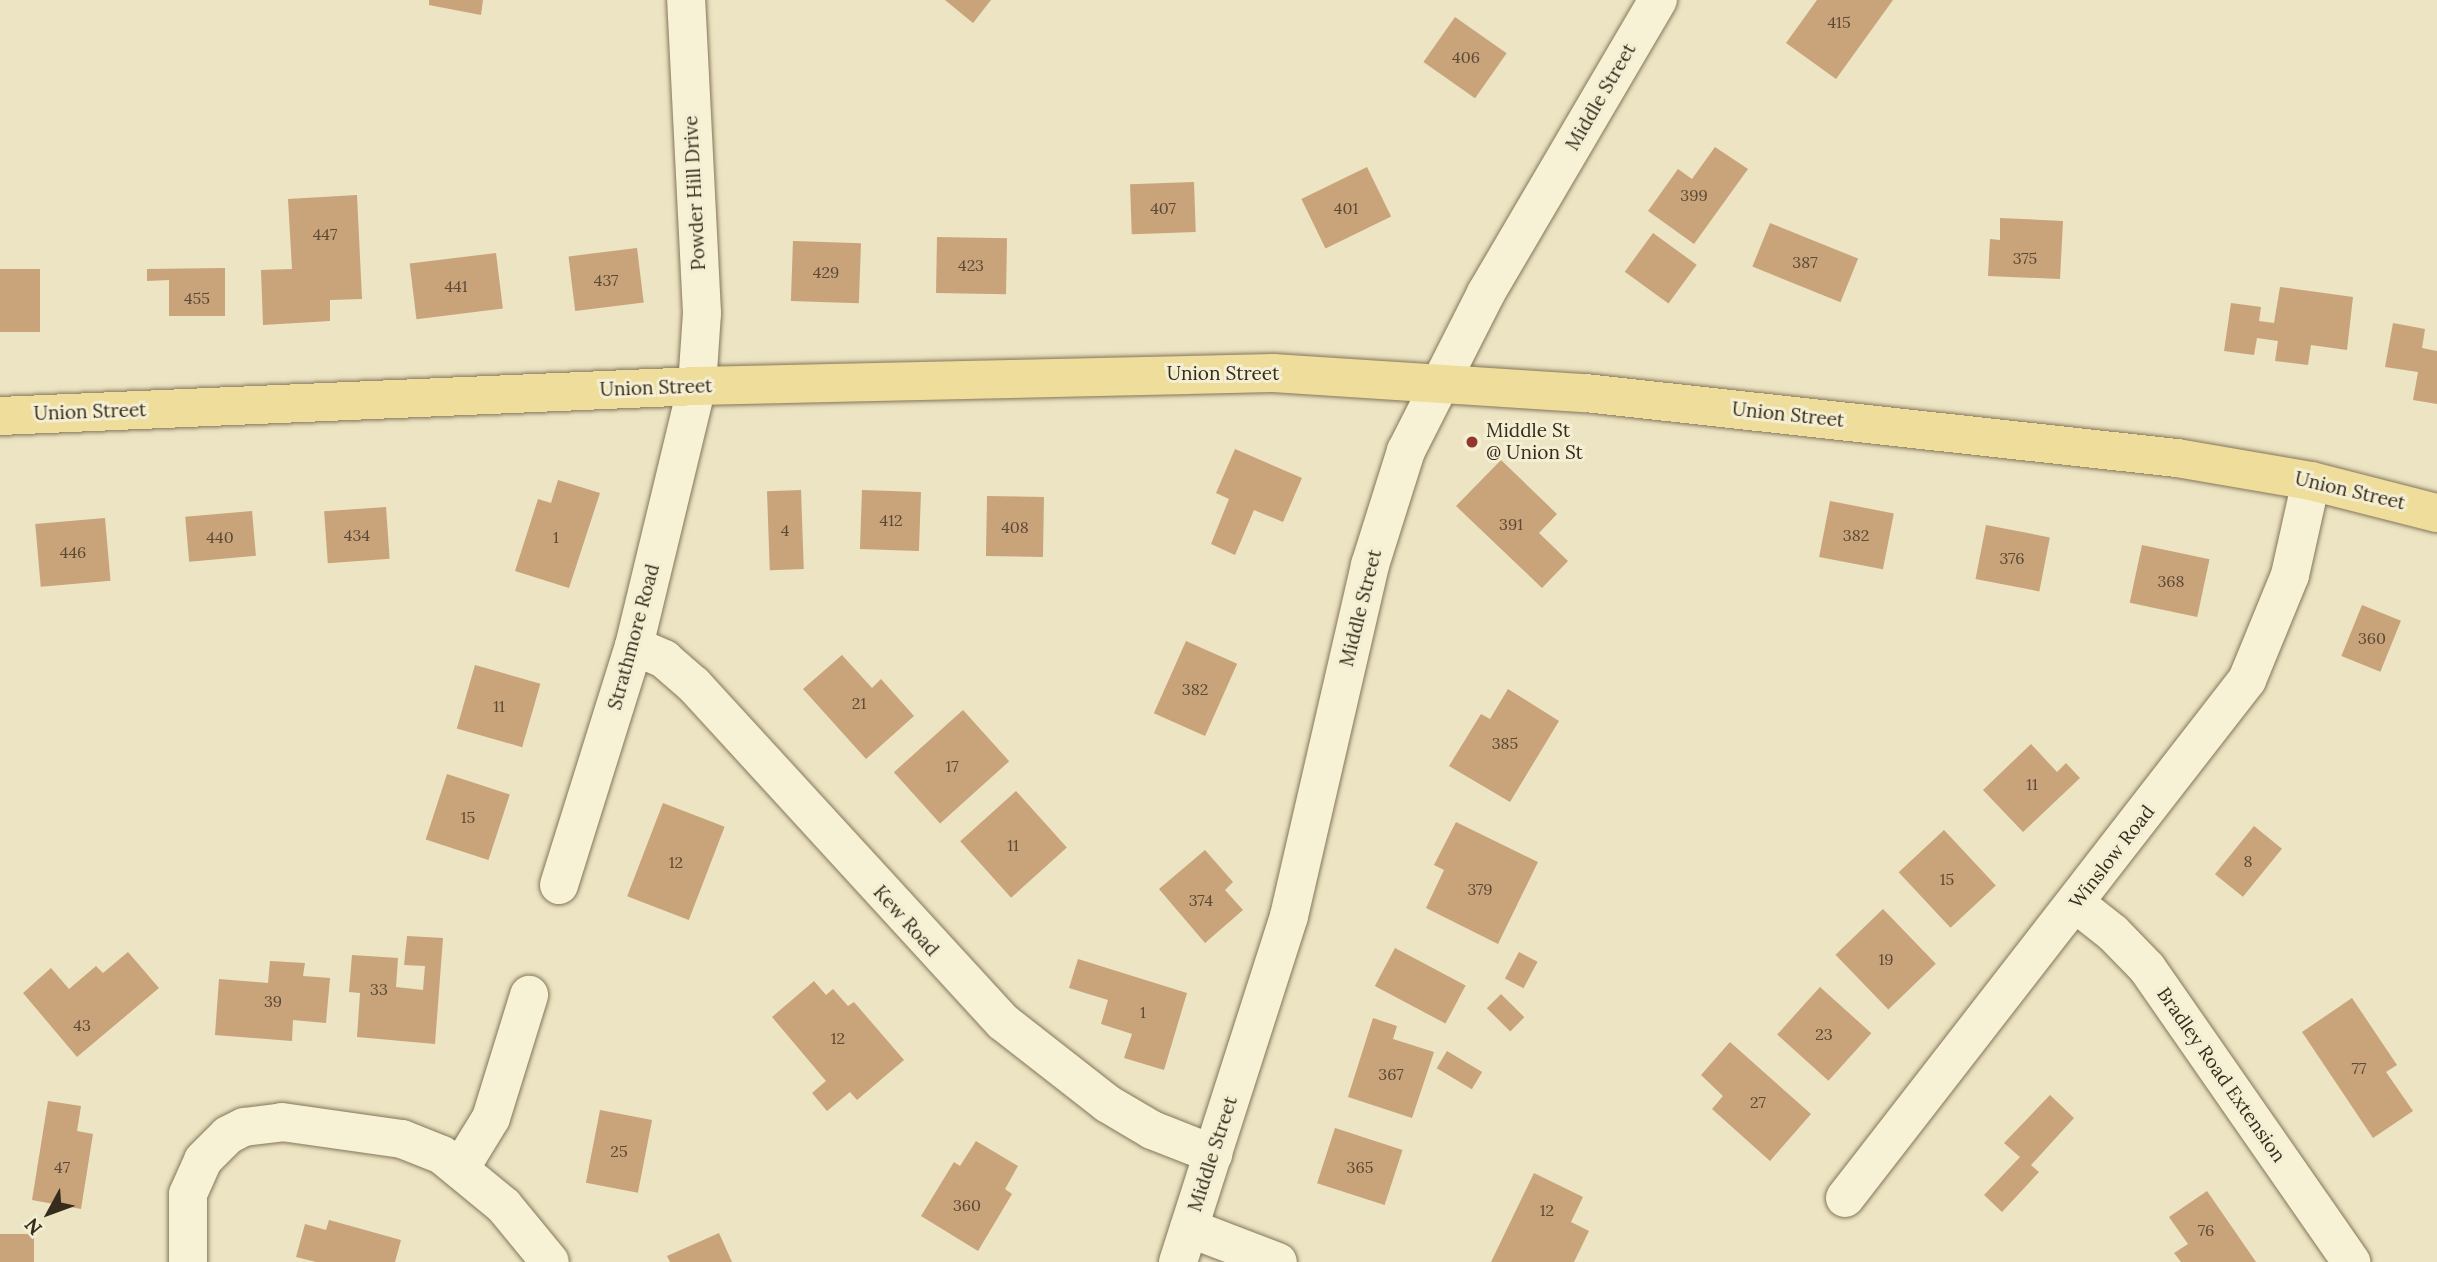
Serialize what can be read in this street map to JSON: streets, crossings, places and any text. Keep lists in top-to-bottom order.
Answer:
{
  "streets": {
    "main road": ["Union Street"],
    "street": [
      "Middle Street",
      "Powder Hill Drive",
      "Strathmore Road",
      "Winslow Road",
      "Kew Road",
      "Bradley Road Extension"
    ]
  },
  "crossings": [
    ["Middle Street", "Union Street"],
    ["Middle Street", "Kew Road"],
    ["Powder Hill Drive", "Union Street"],
    ["Powder Hill Drive", "Strathmore Road"],
    ["Union Street", "Strathmore Road"],
    ["Union Street", "Winslow Road"],
    ["Strathmore Road", "Kew Road"],
    ["Winslow Road", "Bradley Road Extension"]
  ],
  "places": ["Middle St @ Union St"],
  "house_numbers": [
    "415",
    "406",
    "399",
    "407",
    "401",
    "447",
    "375",
    "387",
    "423",
    "429",
    "437",
    "441",
    "455",
    "412",
    "391",
    "408",
    "4",
    "434",
    "382",
    "440",
    "1",
    "446",
    "376",
    "368",
    "360",
    "382",
    "21",
    "11",
    "385",
    "17",
    "11",
    "15",
    "11",
    "8",
    "12",
    "15",
    "379",
    "374",
    "19",
    "33",
    "39",
    "1",
    "43",
    "23",
    "12",
    "77",
    "367",
    "27",
    "25",
    "47",
    "365",
    "360",
    "12",
    "76"
  ],
  "north": "bottom left"
}
